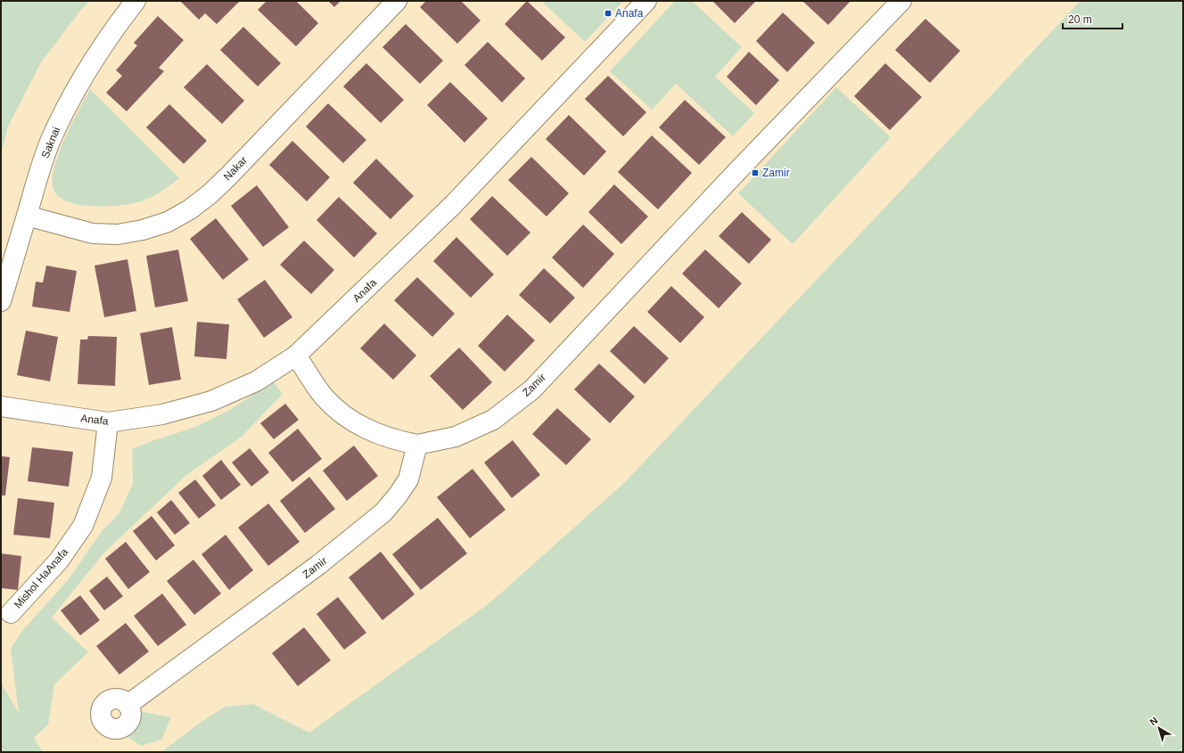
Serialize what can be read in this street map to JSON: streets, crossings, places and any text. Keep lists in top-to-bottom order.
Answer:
{
  "streets": {
    "street": [
      "Saknai",
      "Nakar",
      "Anafa",
      "Zamir",
      "Mishol HaAnafa"
    ]
  },
  "crossings": [
    ["Saknai", "Nakar"],
    ["Anafa", "Mishol HaAnafa"]
  ],
  "places": {
    "transit": ["Anafa", "Zamir"]
  },
  "scale_bar": "20 m",
  "north": "top left"
}
